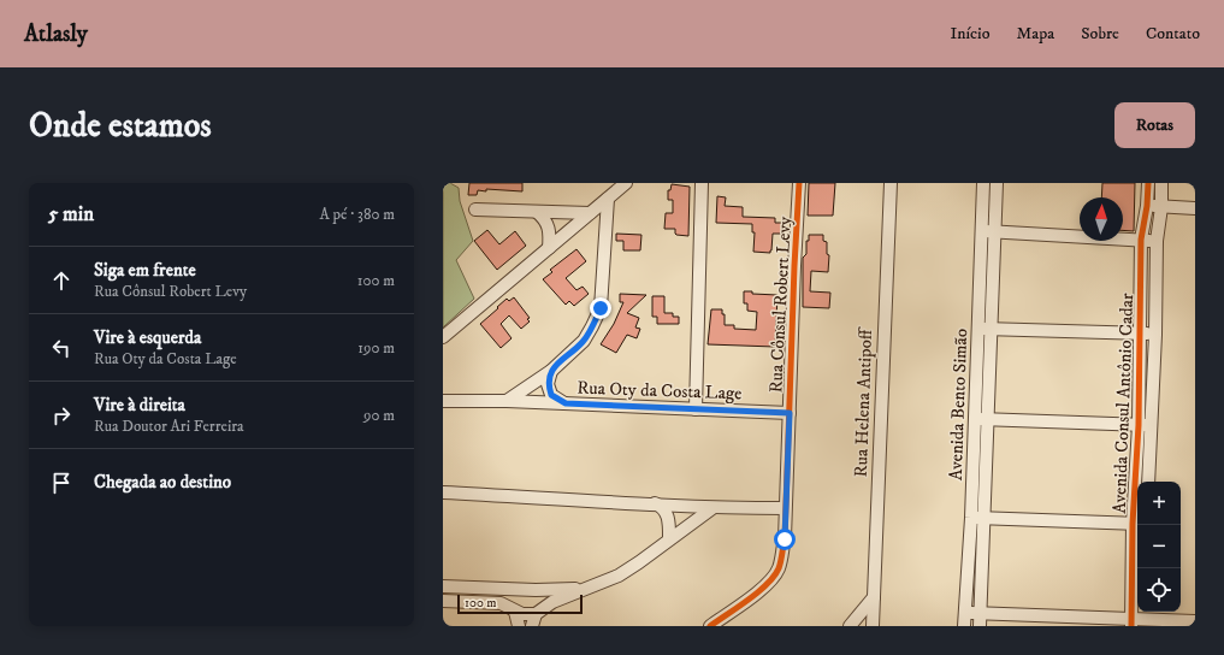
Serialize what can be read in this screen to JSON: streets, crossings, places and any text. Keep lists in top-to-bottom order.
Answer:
{
  "streets": {
    "street": [
      "Rua Cônsul Robert Levy",
      "Rua Oty da Costa Lage",
      "Rua Helena Antipoff",
      "Avenida Consul Antônio Cadar",
      "Avenida Bento Simão"
    ]
  },
  "crossings": [
    ["Rua Cônsul Robert Levy", "Rua Oty da Costa Lage"]
  ],
  "scale_bar": "100 m",
  "north": "top",
  "page": {
    "header": "Atlasly",
    "nav": [
      "Início",
      "Mapa",
      "Sobre",
      "Contato"
    ],
    "buttons": "Rotas",
    "title": "Onde estamos",
    "heading": ["5 min", "A pé · 380 m"],
    "list": [
      ["Siga em frente", "Rua Cônsul Robert Levy", "100 m"],
      ["Vire à esquerda", "Rua Oty da Costa Lage", "190 m"],
      ["Vire à direita", "Rua Doutor Ari Ferreira", "90 m"],
      "Chegada ao destino"
    ],
    "map_buttons": ["+", "−"],
    "scale": "100 m"
  }
}
